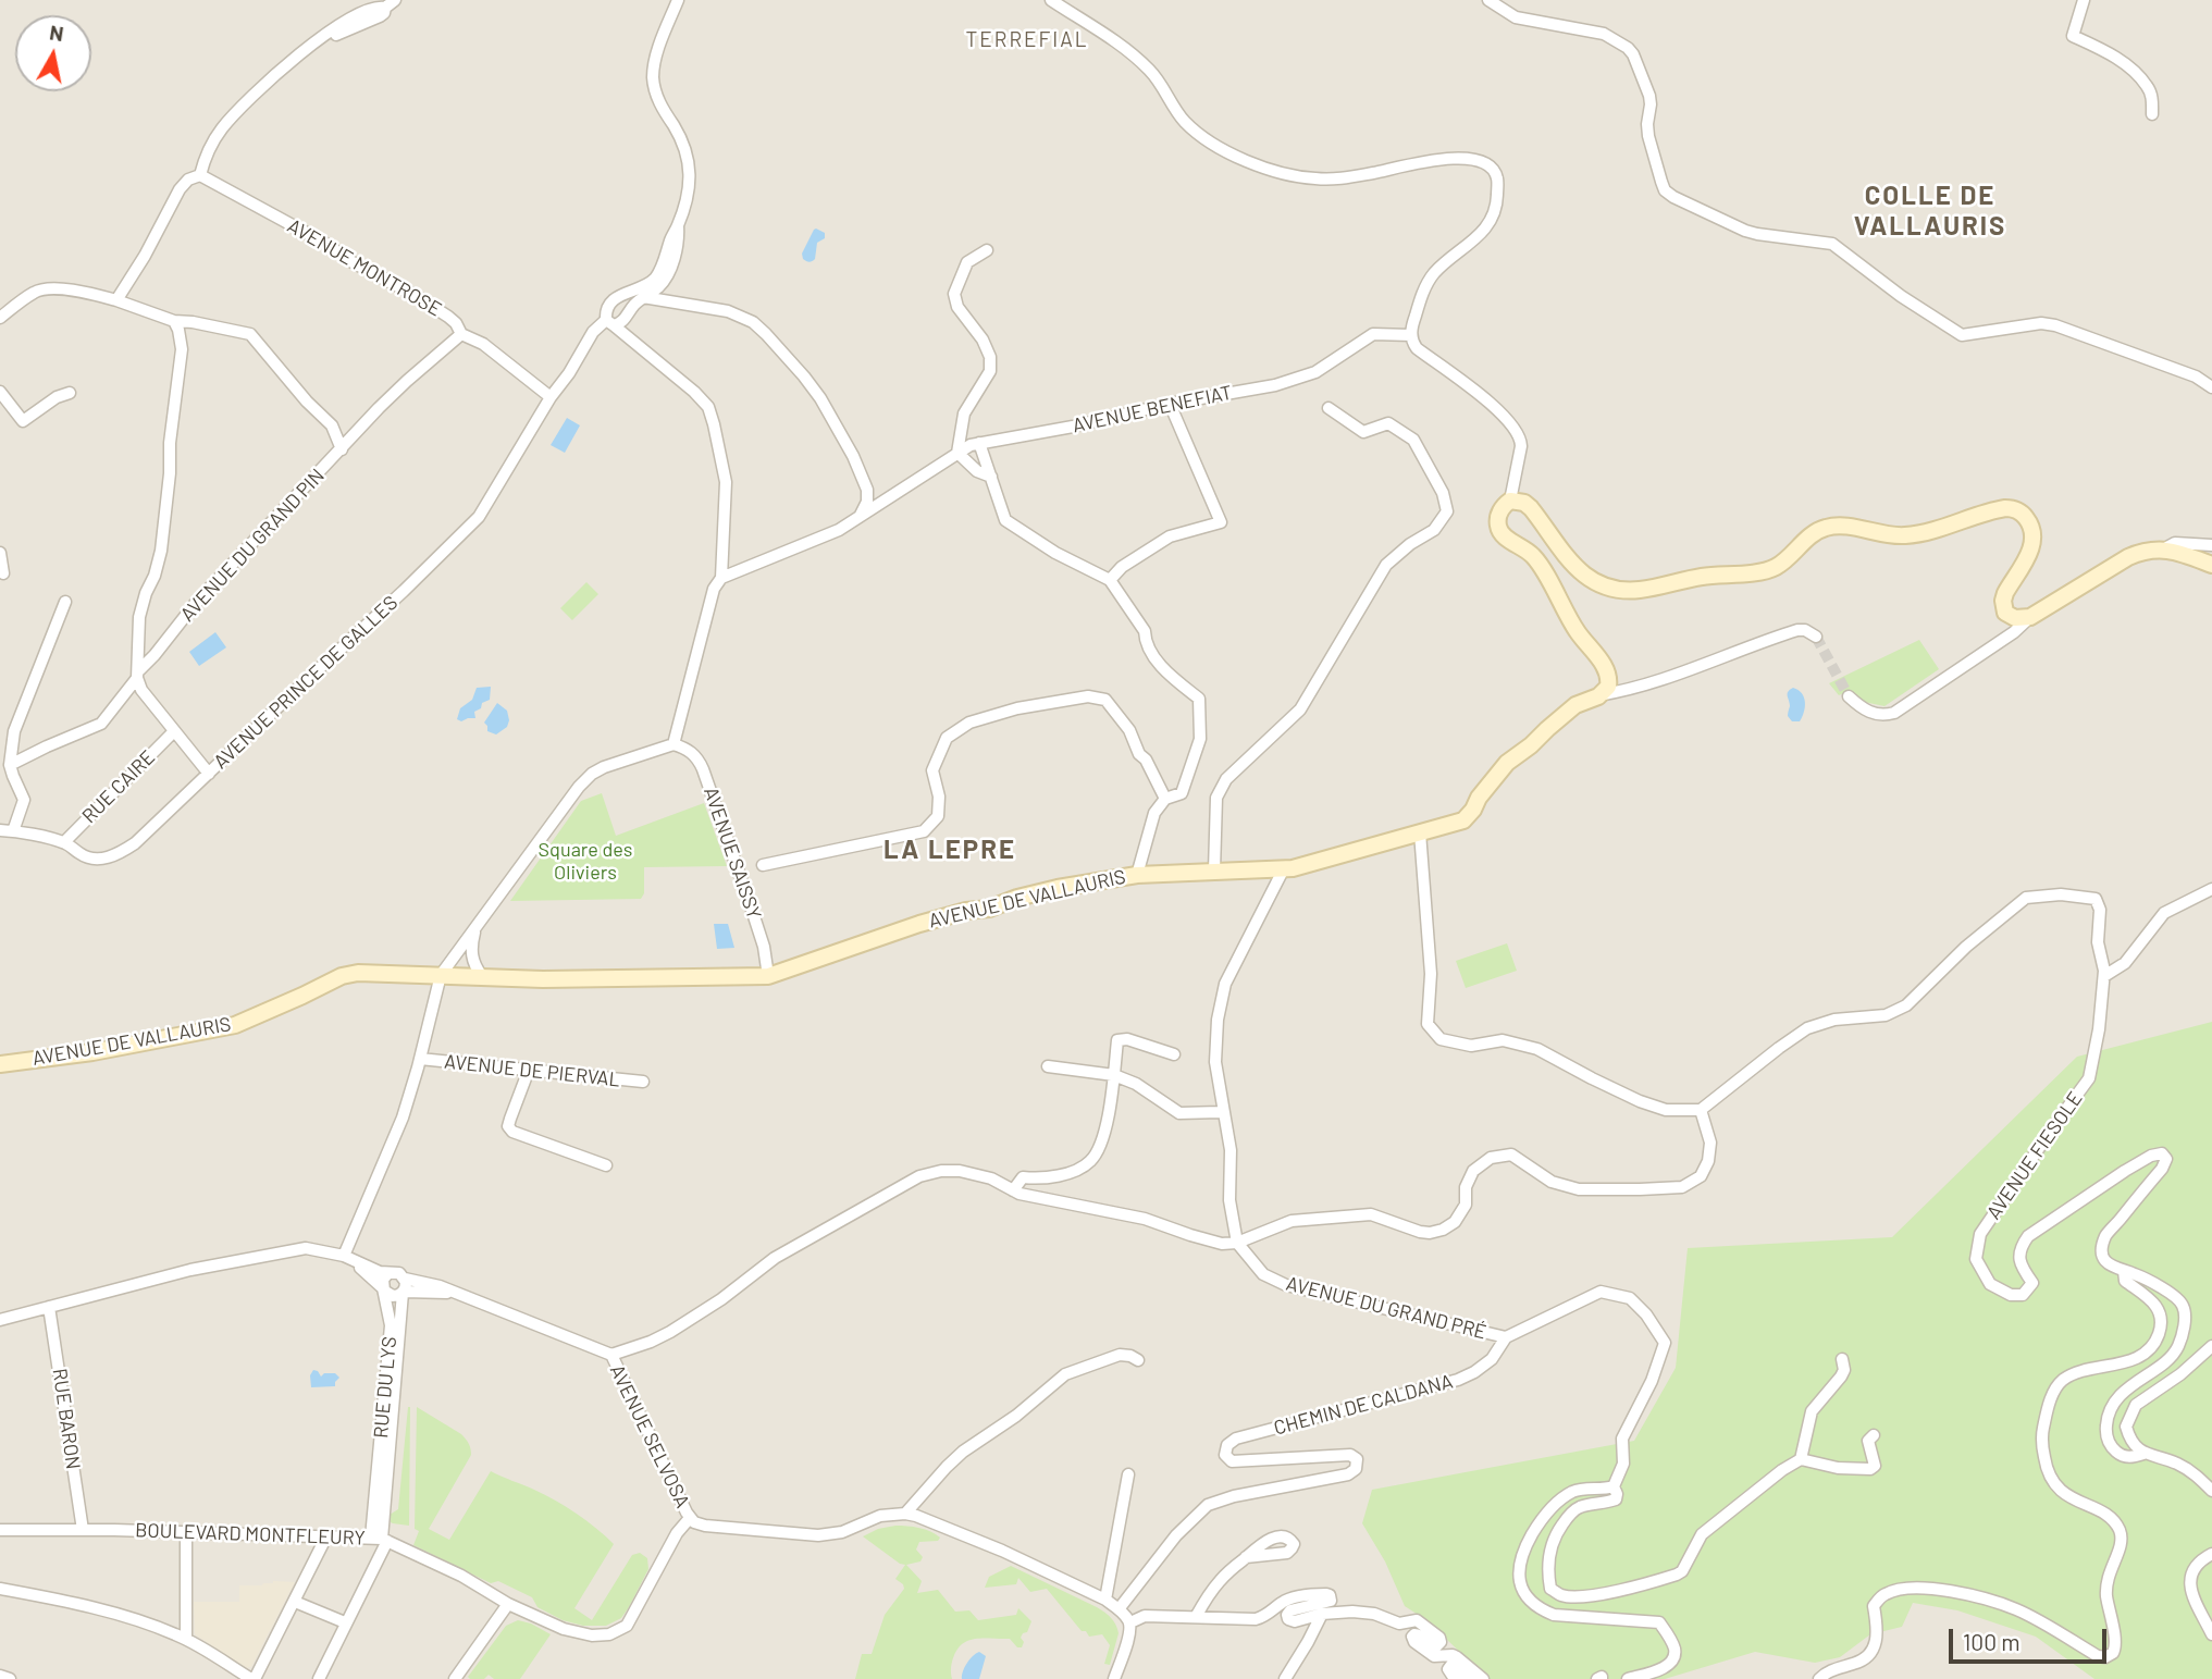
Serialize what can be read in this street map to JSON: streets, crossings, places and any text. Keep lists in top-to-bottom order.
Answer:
{
  "streets": {
    "main road": ["AVENUE DE VALLAURIS"],
    "street": [
      "AVENUE MONTROSE",
      "AVENUE BENEFIAT",
      "AVENUE DU GRAND PIN",
      "AVENUE PRINCE DE GALLES",
      "RUE CAIRE",
      "AVENUE SAISSY",
      "AVENUE DE PIERVAL",
      "AVENUE FIESOLE",
      "AVENUE DU GRAND PRÉ",
      "RUE DU LYS",
      "CHEMIN DE CALDANA",
      "RUE BARON",
      "AVENUE SELVOSA",
      "BOULEVARD MONTFLEURY"
    ]
  },
  "crossings": [
    ["AVENUE MONTROSE", "AVENUE DU GRAND PIN"],
    ["AVENUE MONTROSE", "AVENUE PRINCE DE GALLES"],
    ["AVENUE PRINCE DE GALLES", "RUE CAIRE"],
    ["AVENUE SAISSY", "AVENUE DE VALLAURIS"],
    ["AVENUE DU GRAND PRÉ", "CHEMIN DE CALDANA"],
    ["RUE DU LYS", "BOULEVARD MONTFLEURY"],
    ["RUE BARON", "BOULEVARD MONTFLEURY"],
    ["AVENUE SELVOSA", "BOULEVARD MONTFLEURY"]
  ],
  "districts": ["TERREFIAL", "COLLE DE VALLAURIS", "LA LEPRE"],
  "parks": ["Square des Oliviers"],
  "scale_bar": "100 m",
  "north": "top"
}
